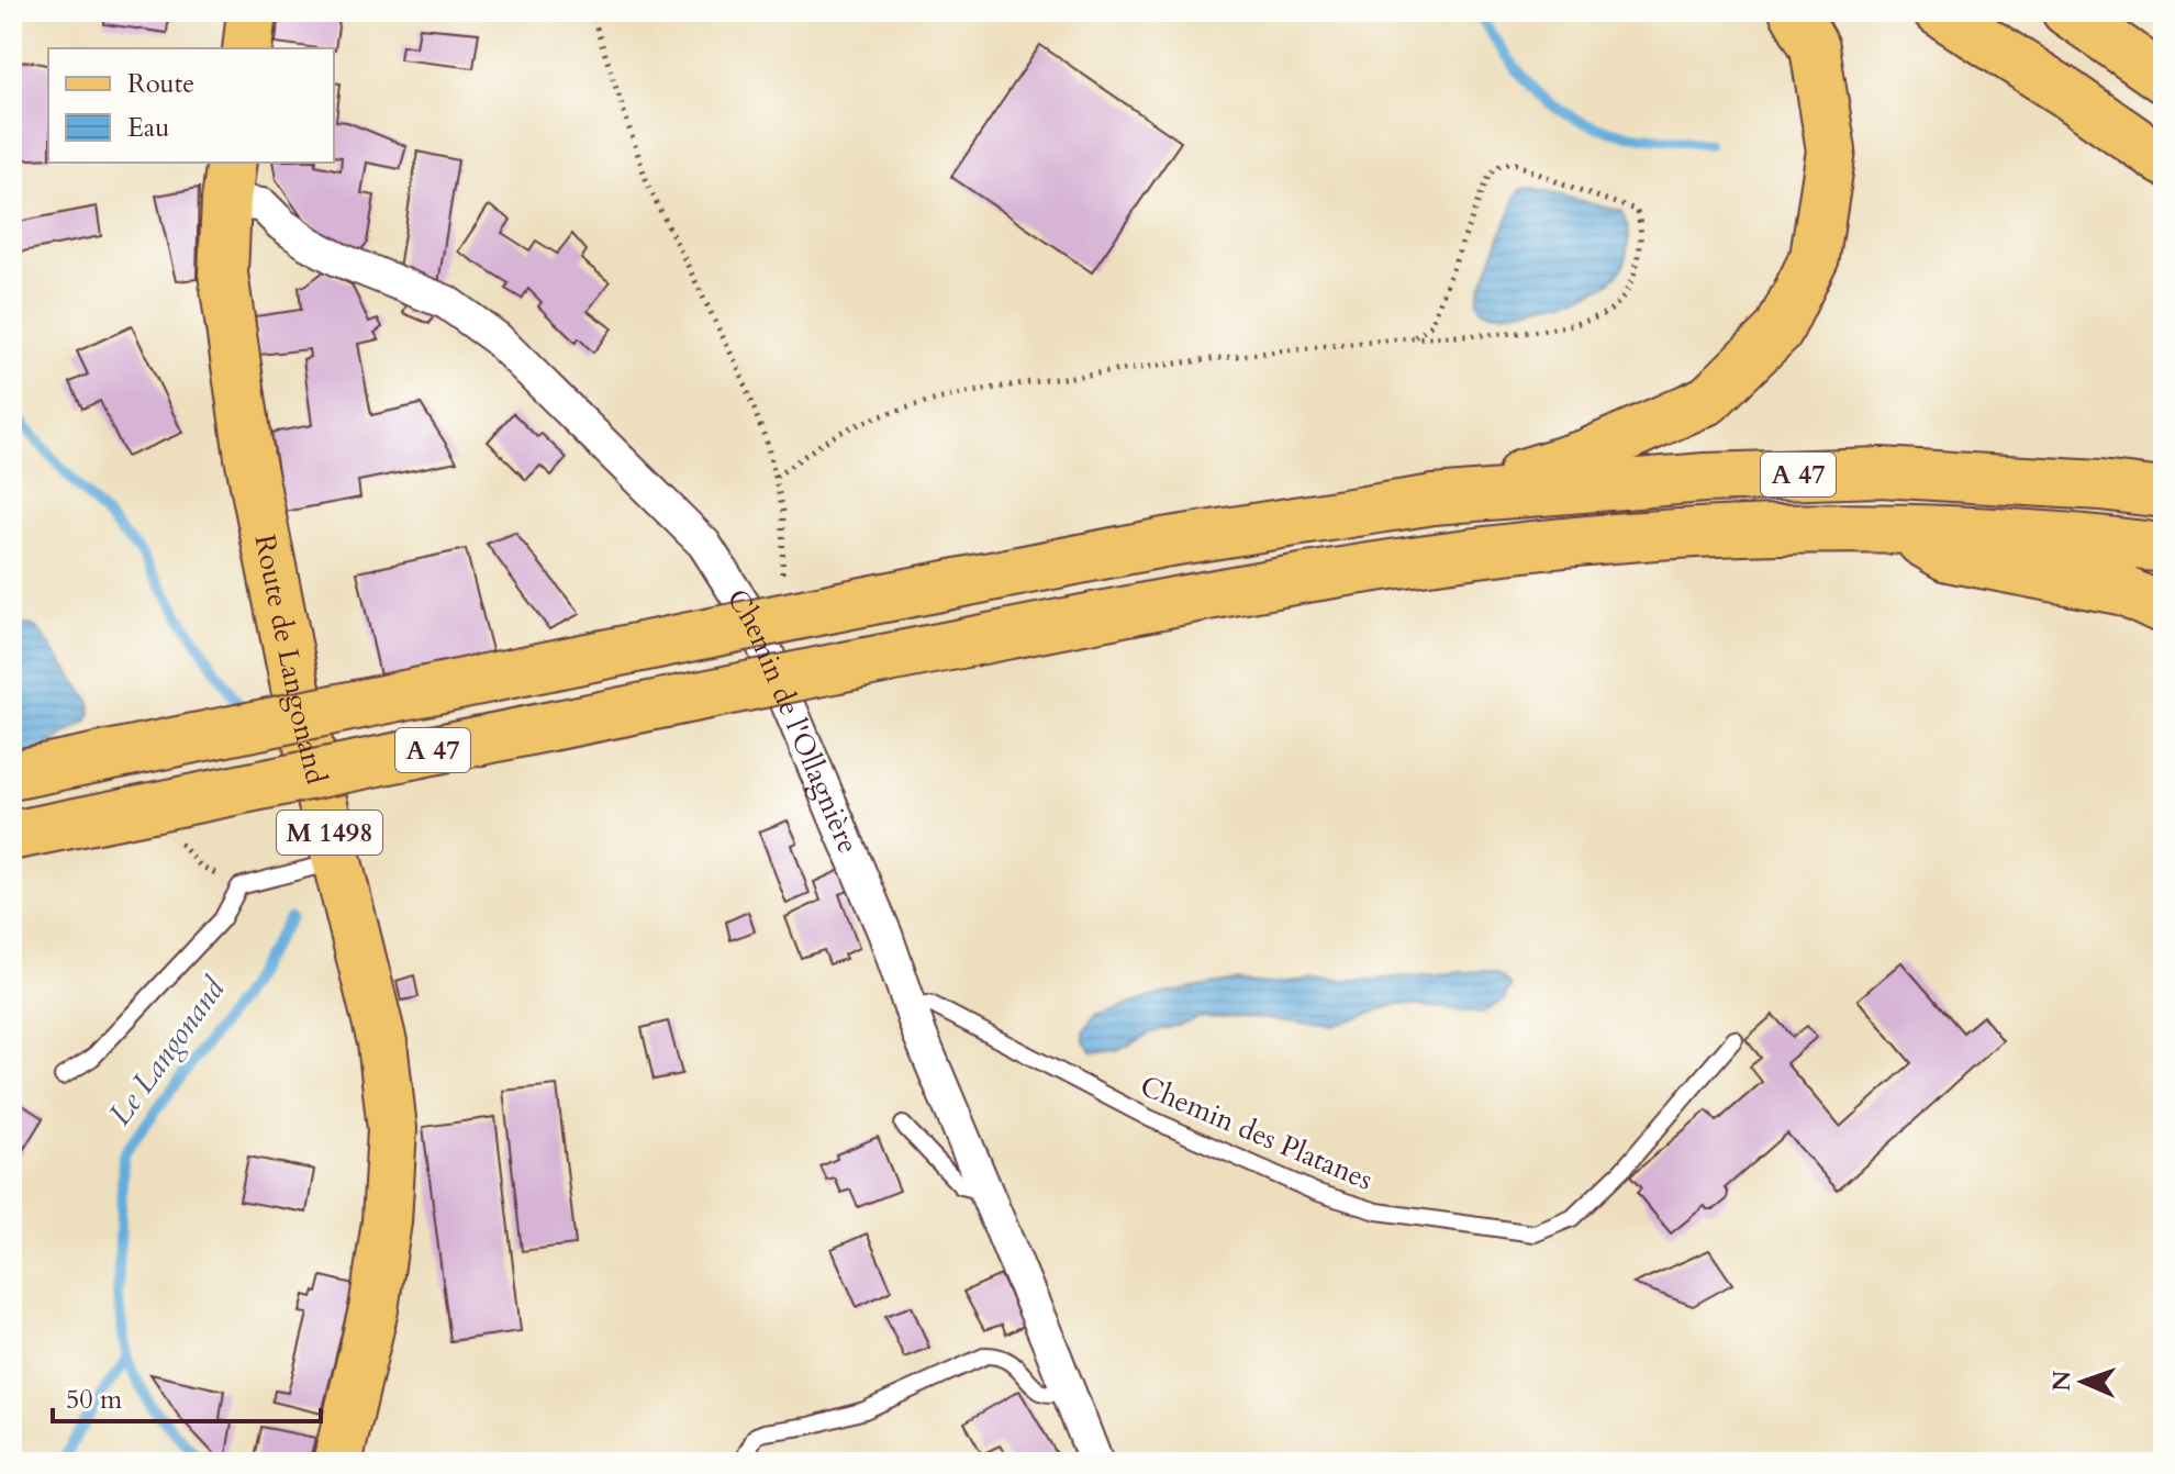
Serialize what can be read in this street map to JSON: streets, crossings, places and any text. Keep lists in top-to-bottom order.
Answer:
{
  "streets": {
    "main road": ["A 47", "Route de Langonand", "M 1498"],
    "street": ["Chemin de l'Ollagnière"],
    "lane": ["Chemin des Platanes"]
  },
  "crossings": [
    ["Route de Langonand", "Chemin de l'Ollagnière"],
    ["Chemin de l'Ollagnière", "Chemin des Platanes"]
  ],
  "water": ["Le Langonand"],
  "legend": ["Route", "Eau"],
  "scale_bar": "50 m",
  "north": "left"
}
